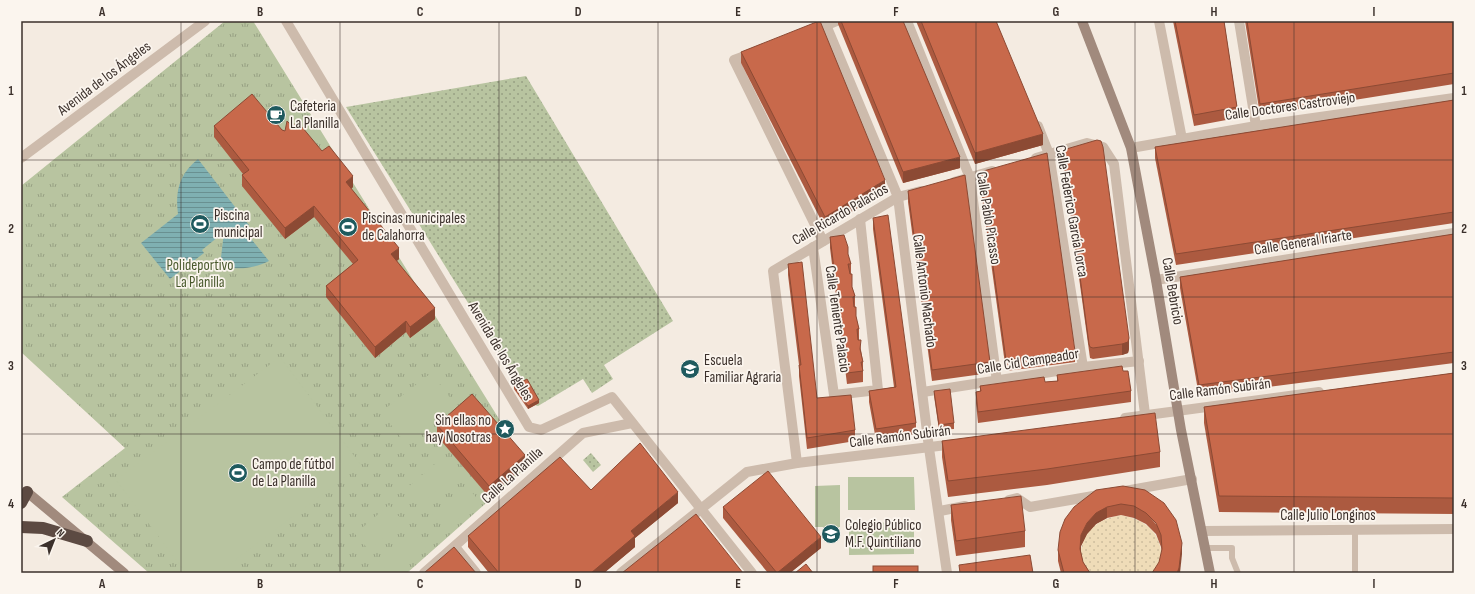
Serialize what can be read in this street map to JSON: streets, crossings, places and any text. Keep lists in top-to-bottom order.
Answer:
{
  "streets": {
    "street": [
      "Avenida de los Ángeles",
      "Calle Doctores Castroviejo",
      "Calle Federico García Lorca",
      "Calle Ricardo Palacios",
      "Calle Pablo Picasso",
      "Calle General Iriarte",
      "Calle Antonio Machado",
      "Calle Bebricio",
      "Calle Teniente Palacio",
      "Calle Cid Campeador",
      "Calle Ramón Subirán",
      "Calle La Planilla",
      "Calle Julio Longinos"
    ]
  },
  "crossings": [
    ["Avenida de los Ángeles", "Calle Ramón Subirán"],
    ["Avenida de los Ángeles", "Calle La Planilla"],
    ["Calle Doctores Castroviejo", "Calle Bebricio"],
    ["Calle Federico García Lorca", "Calle Cid Campeador"],
    ["Calle Ricardo Palacios", "Calle Pablo Picasso"],
    ["Calle Ricardo Palacios", "Calle Antonio Machado"],
    ["Calle Ricardo Palacios", "Calle Teniente Palacio"],
    ["Calle Ricardo Palacios", "Calle Ramón Subirán"],
    ["Calle Pablo Picasso", "Calle Cid Campeador"],
    ["Calle General Iriarte", "Calle Bebricio"],
    ["Calle Antonio Machado", "Calle Cid Campeador"],
    ["Calle Antonio Machado", "Calle Ramón Subirán"],
    ["Calle Bebricio", "Calle Ramón Subirán"],
    ["Calle Bebricio", "Calle Julio Longinos"]
  ],
  "parks": ["Polideportivo La Planilla"],
  "places": {
    "cafe": ["Cafeteria La Planilla"],
    "sports": ["Piscina municipal", "Piscinas municipales de Calahorra", "Campo de fútbol de La Planilla"],
    "school or university": ["Escuela Familiar Agraria", "Colegio Público M.F. Quintiliano"],
    "place": ["Sin ellas no hay Nosotras"]
  },
  "north": "top right",
  "grid": {
    "columns": [
      "A",
      "B",
      "C",
      "D",
      "E",
      "F",
      "G",
      "H",
      "I"
    ],
    "rows": [
      "1",
      "2",
      "3",
      "4"
    ]
  }
}
